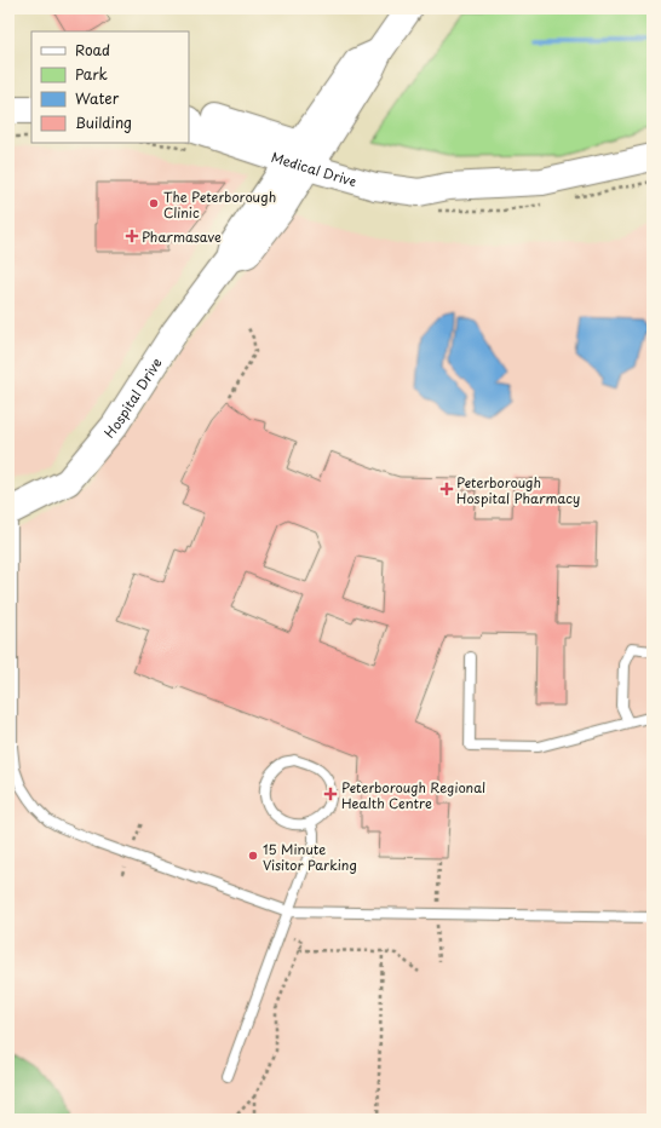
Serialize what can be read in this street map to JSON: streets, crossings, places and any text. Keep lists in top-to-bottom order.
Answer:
{
  "streets": {
    "street": ["Medical Drive", "Hospital Drive"]
  },
  "crossings": [
    ["Medical Drive", "Hospital Drive"]
  ],
  "places": {
    "other": ["The Peterborough Clinic", "15 Minute Visitor Parking"],
    "health": ["Pharmasave", "Peterborough Hospital Pharmacy", "Peterborough Regional Health Centre"]
  },
  "legend": [
    "Road",
    "Park",
    "Water",
    "Building"
  ]
}
